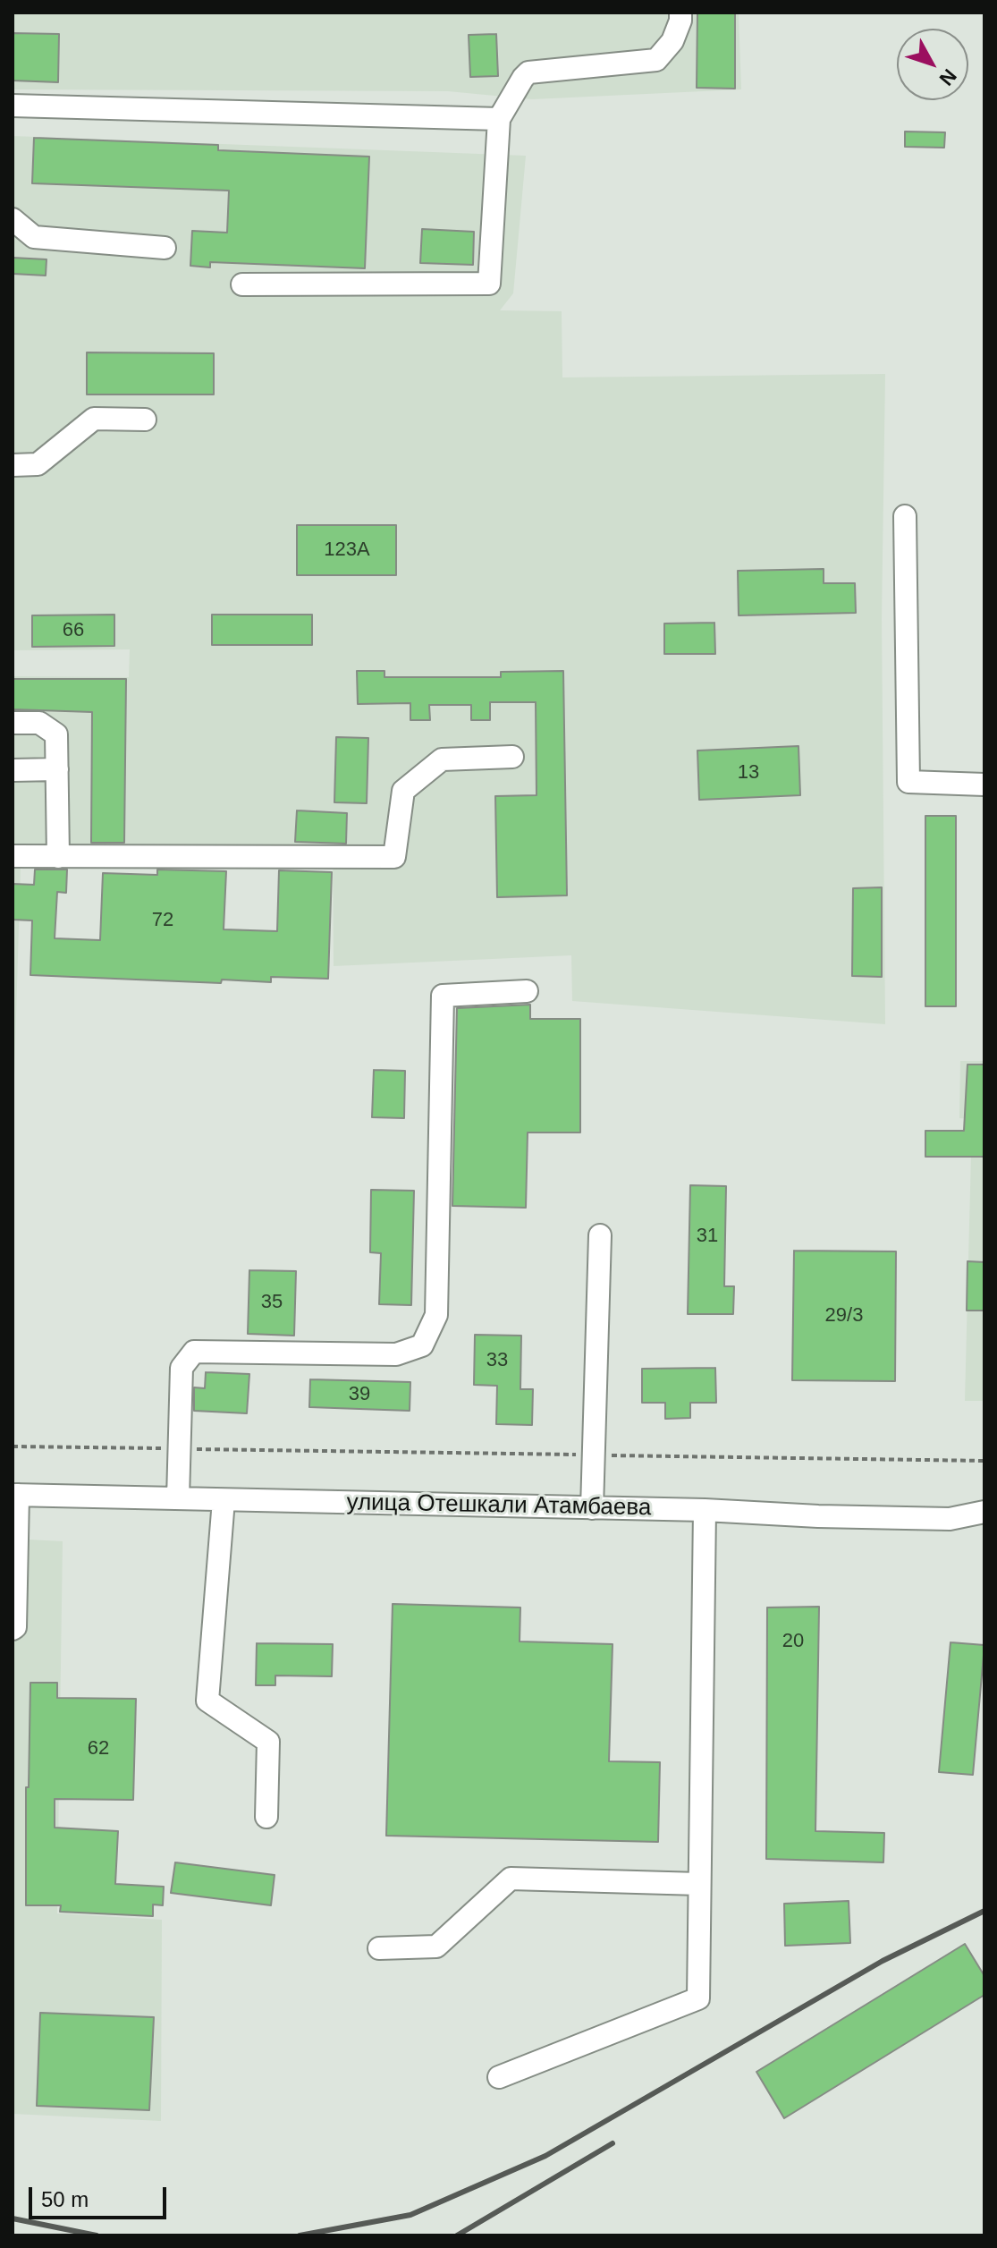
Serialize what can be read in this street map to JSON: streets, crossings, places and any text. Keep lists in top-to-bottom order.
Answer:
{
  "streets": {
    "street": ["улица Отешкали Атамбаева"]
  },
  "house_numbers": [
    "123А",
    "66",
    "13",
    "72",
    "31",
    "35",
    "29/3",
    "33",
    "39",
    "20",
    "62"
  ],
  "scale_bar": "50 m",
  "north": "bottom right"
}
